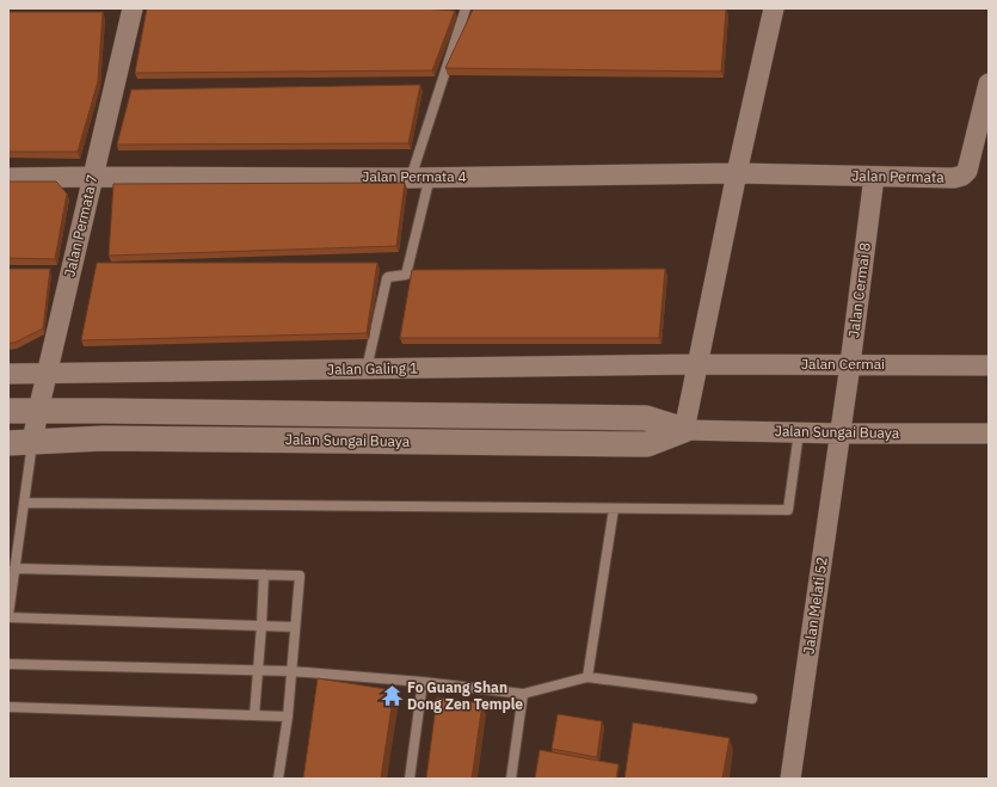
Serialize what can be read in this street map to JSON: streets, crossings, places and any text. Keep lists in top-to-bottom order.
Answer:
{
  "streets": {
    "street": [
      "Jalan Permata 4",
      "Jalan Permata",
      "Jalan Permata 7",
      "Jalan Cermai 8",
      "Jalan Cermai",
      "Jalan Galing 1",
      "Jalan Sungai Buaya",
      "Jalan Melati 52"
    ]
  },
  "crossings": [
    ["Jalan Permata 4", "Jalan Permata"],
    ["Jalan Permata 4", "Jalan Permata 7"],
    ["Jalan Permata", "Jalan Cermai 8"],
    ["Jalan Permata 7", "Jalan Galing 1"],
    ["Jalan Permata 7", "Jalan Sungai Buaya"],
    ["Jalan Cermai 8", "Jalan Cermai"],
    ["Jalan Cermai 8", "Jalan Sungai Buaya"],
    ["Jalan Cermai 8", "Jalan Melati 52"],
    ["Jalan Cermai", "Jalan Galing 1"],
    ["Jalan Sungai Buaya", "Jalan Melati 52"]
  ],
  "places": {
    "temple": ["Fo Guang Shan Dong Zen Temple"]
  }
}
